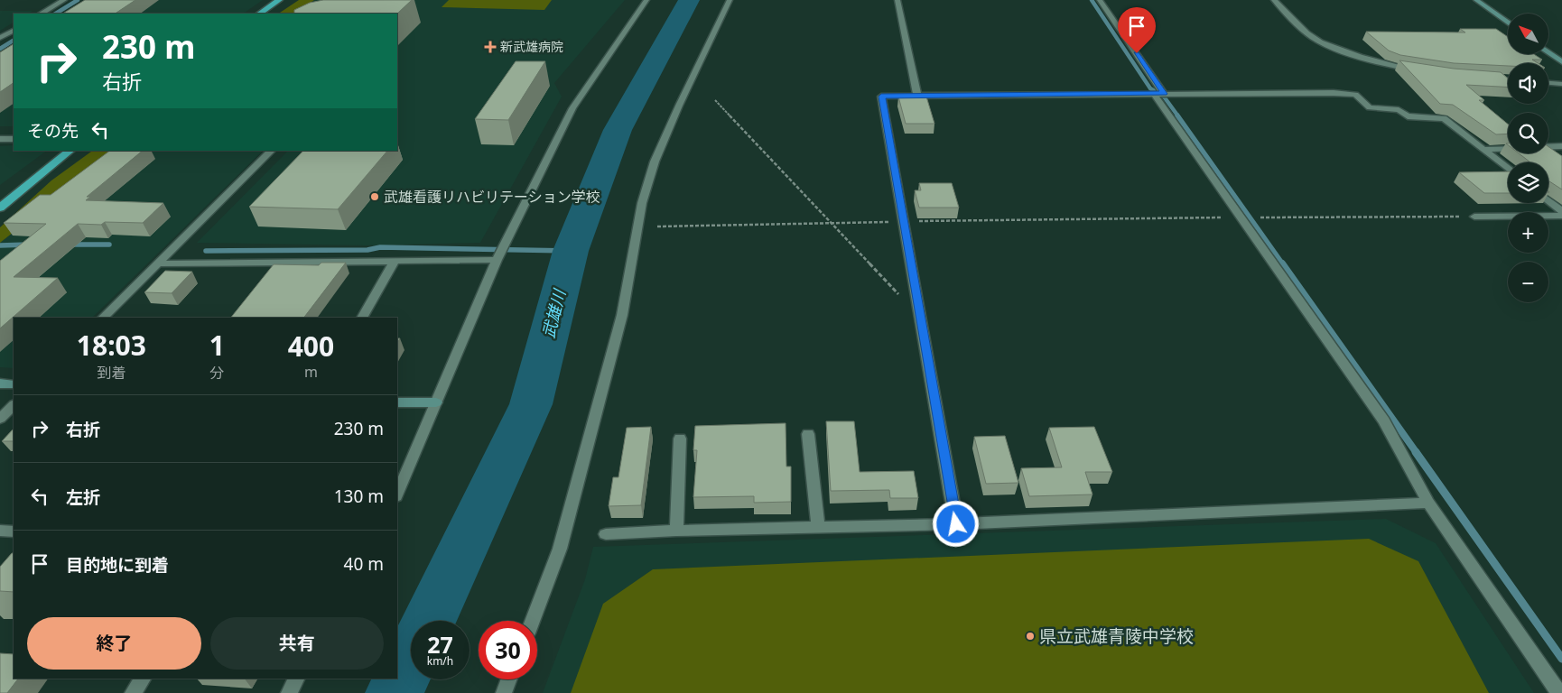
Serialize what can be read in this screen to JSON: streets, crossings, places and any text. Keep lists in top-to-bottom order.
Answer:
{
  "water": ["武雄川"],
  "places": {
    "health": ["新武雄病院"],
    "other": ["武雄看護リハビリテーション学校", "県立武雄青陵中学校"]
  },
  "north": "top left",
  "page": {
    "map_buttons": ["+", "−"],
    "turn": ["230 m", "右折"],
    "then": "その先",
    "eta": [
      "18:03",
      "到着",
      "1",
      "分",
      "400",
      "m"
    ],
    "list": [
      {
        "name": "右折",
        "value": "230 m"
      },
      {
        "name": "左折",
        "value": "130 m"
      },
      {
        "name": "目的地に到着",
        "value": "40 m"
      }
    ],
    "buttons": ["終了", "共有"],
    "speed": "27 km/h",
    "limit": "30"
  }
}
